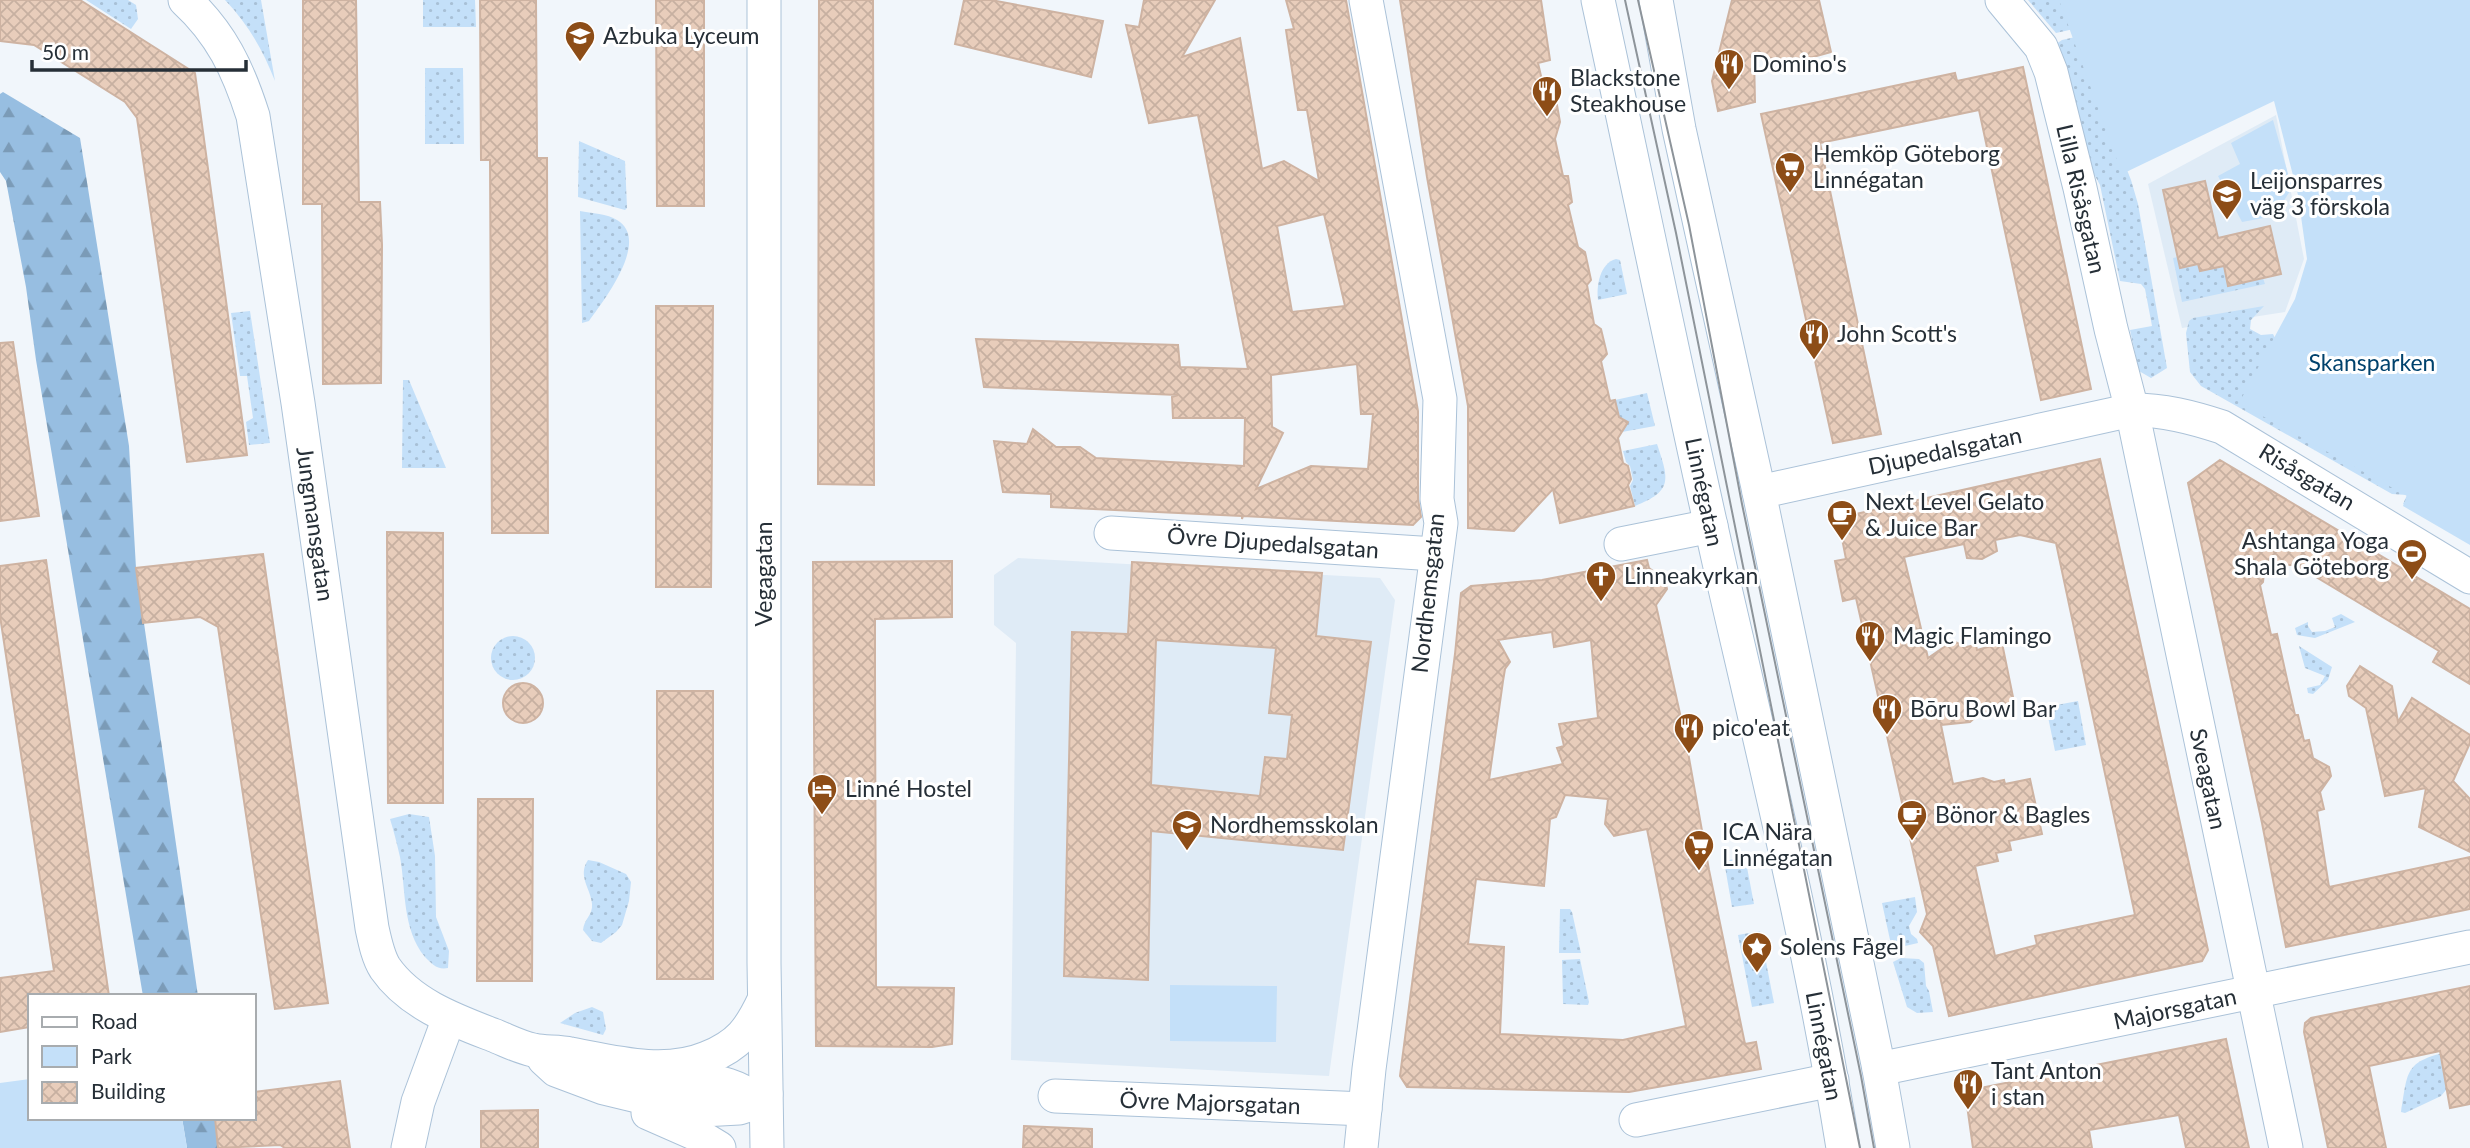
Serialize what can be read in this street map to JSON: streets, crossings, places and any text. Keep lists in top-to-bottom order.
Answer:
{
  "streets": {
    "street": [
      "Lilla Risåsgatan",
      "Djupedalsgatan",
      "Risåsgatan",
      "Linnégatan",
      "Jungmansgatan",
      "Övre Djupedalsgatan",
      "Vegagatan",
      "Nordhemsgatan",
      "Sveagatan",
      "Majorsgatan",
      "Övre Majorsgatan"
    ]
  },
  "crossings": [
    ["Lilla Risåsgatan", "Djupedalsgatan"],
    ["Lilla Risåsgatan", "Risåsgatan"],
    ["Lilla Risåsgatan", "Sveagatan"],
    ["Djupedalsgatan", "Risåsgatan"],
    ["Djupedalsgatan", "Sveagatan"],
    ["Risåsgatan", "Sveagatan"],
    ["Övre Djupedalsgatan", "Nordhemsgatan"],
    ["Nordhemsgatan", "Övre Majorsgatan"],
    ["Sveagatan", "Majorsgatan"]
  ],
  "parks": ["Skansparken"],
  "places": {
    "school or university": ["Azbuka Lyceum", "Leijonsparres väg 3 förskola", "Nordhemsskolan"],
    "restaurant": [
      "Domino's",
      "Blackstone Steakhouse",
      "John Scott's",
      "Magic Flamingo",
      "Bōru Bowl Bar",
      "pico'eat",
      "Tant Anton i stan"
    ],
    "supermarket": ["Hemköp Göteborg Linnégatan", "ICA Nära Linnégatan"],
    "cafe": ["Next Level Gelato & Juice Bar", "Bönor & Bagles"],
    "sports": ["Ashtanga Yoga Shala Göteborg"],
    "church": ["Linneakyrkan"],
    "hotel": ["Linné Hostel"],
    "place": ["Solens Fågel"]
  },
  "legend": ["Road", "Park", "Building"],
  "scale_bar": "50 m"
}
